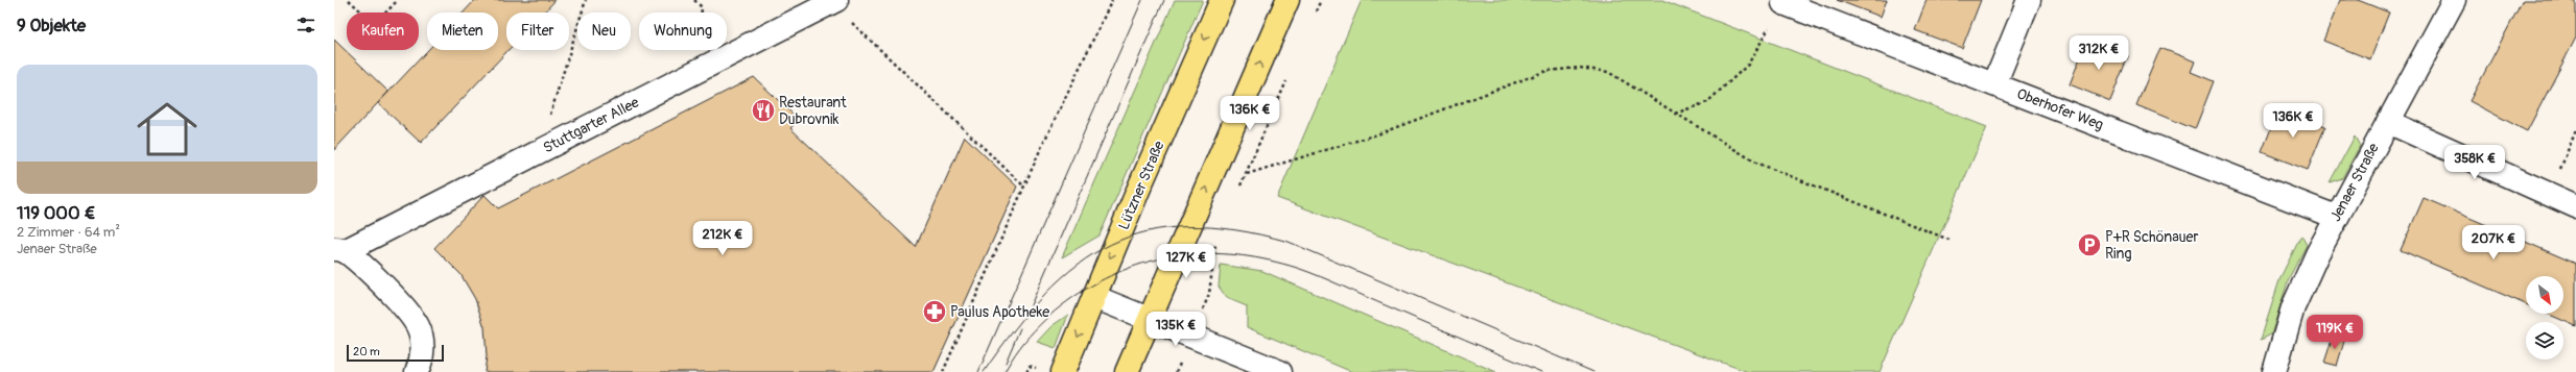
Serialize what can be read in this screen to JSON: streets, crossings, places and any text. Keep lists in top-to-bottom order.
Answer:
{
  "streets": {
    "main road": ["Lützner Straße"],
    "street": ["Oberhofer Weg", "Stuttgarter Allee", "Jenaer Straße"]
  },
  "crossings": [
    ["Oberhofer Weg", "Jenaer Straße"]
  ],
  "places": {
    "restaurant": ["Restaurant Dubrovnik"],
    "parking": ["P+R Schönauer Ring"],
    "pharmacy": ["Paulus Apotheke"]
  },
  "scale_bar": "20 m",
  "north": "bottom right",
  "page": {
    "heading": "9 Objekte",
    "chip": [
      "Kaufen",
      "Mieten",
      "Filter",
      "Neu",
      "Wohnung"
    ],
    "price": [
      "312K €",
      "136K €",
      "136K €",
      "358K €",
      "212K €",
      "207K €",
      "127K €",
      "135K €",
      "119K €"
    ],
    "list": [
      {
        "name": "119 000 €",
        "note": "2 Zimmer · 64 m² · Jenaer Straße"
      }
    ],
    "scale": "20 m"
  }
}
